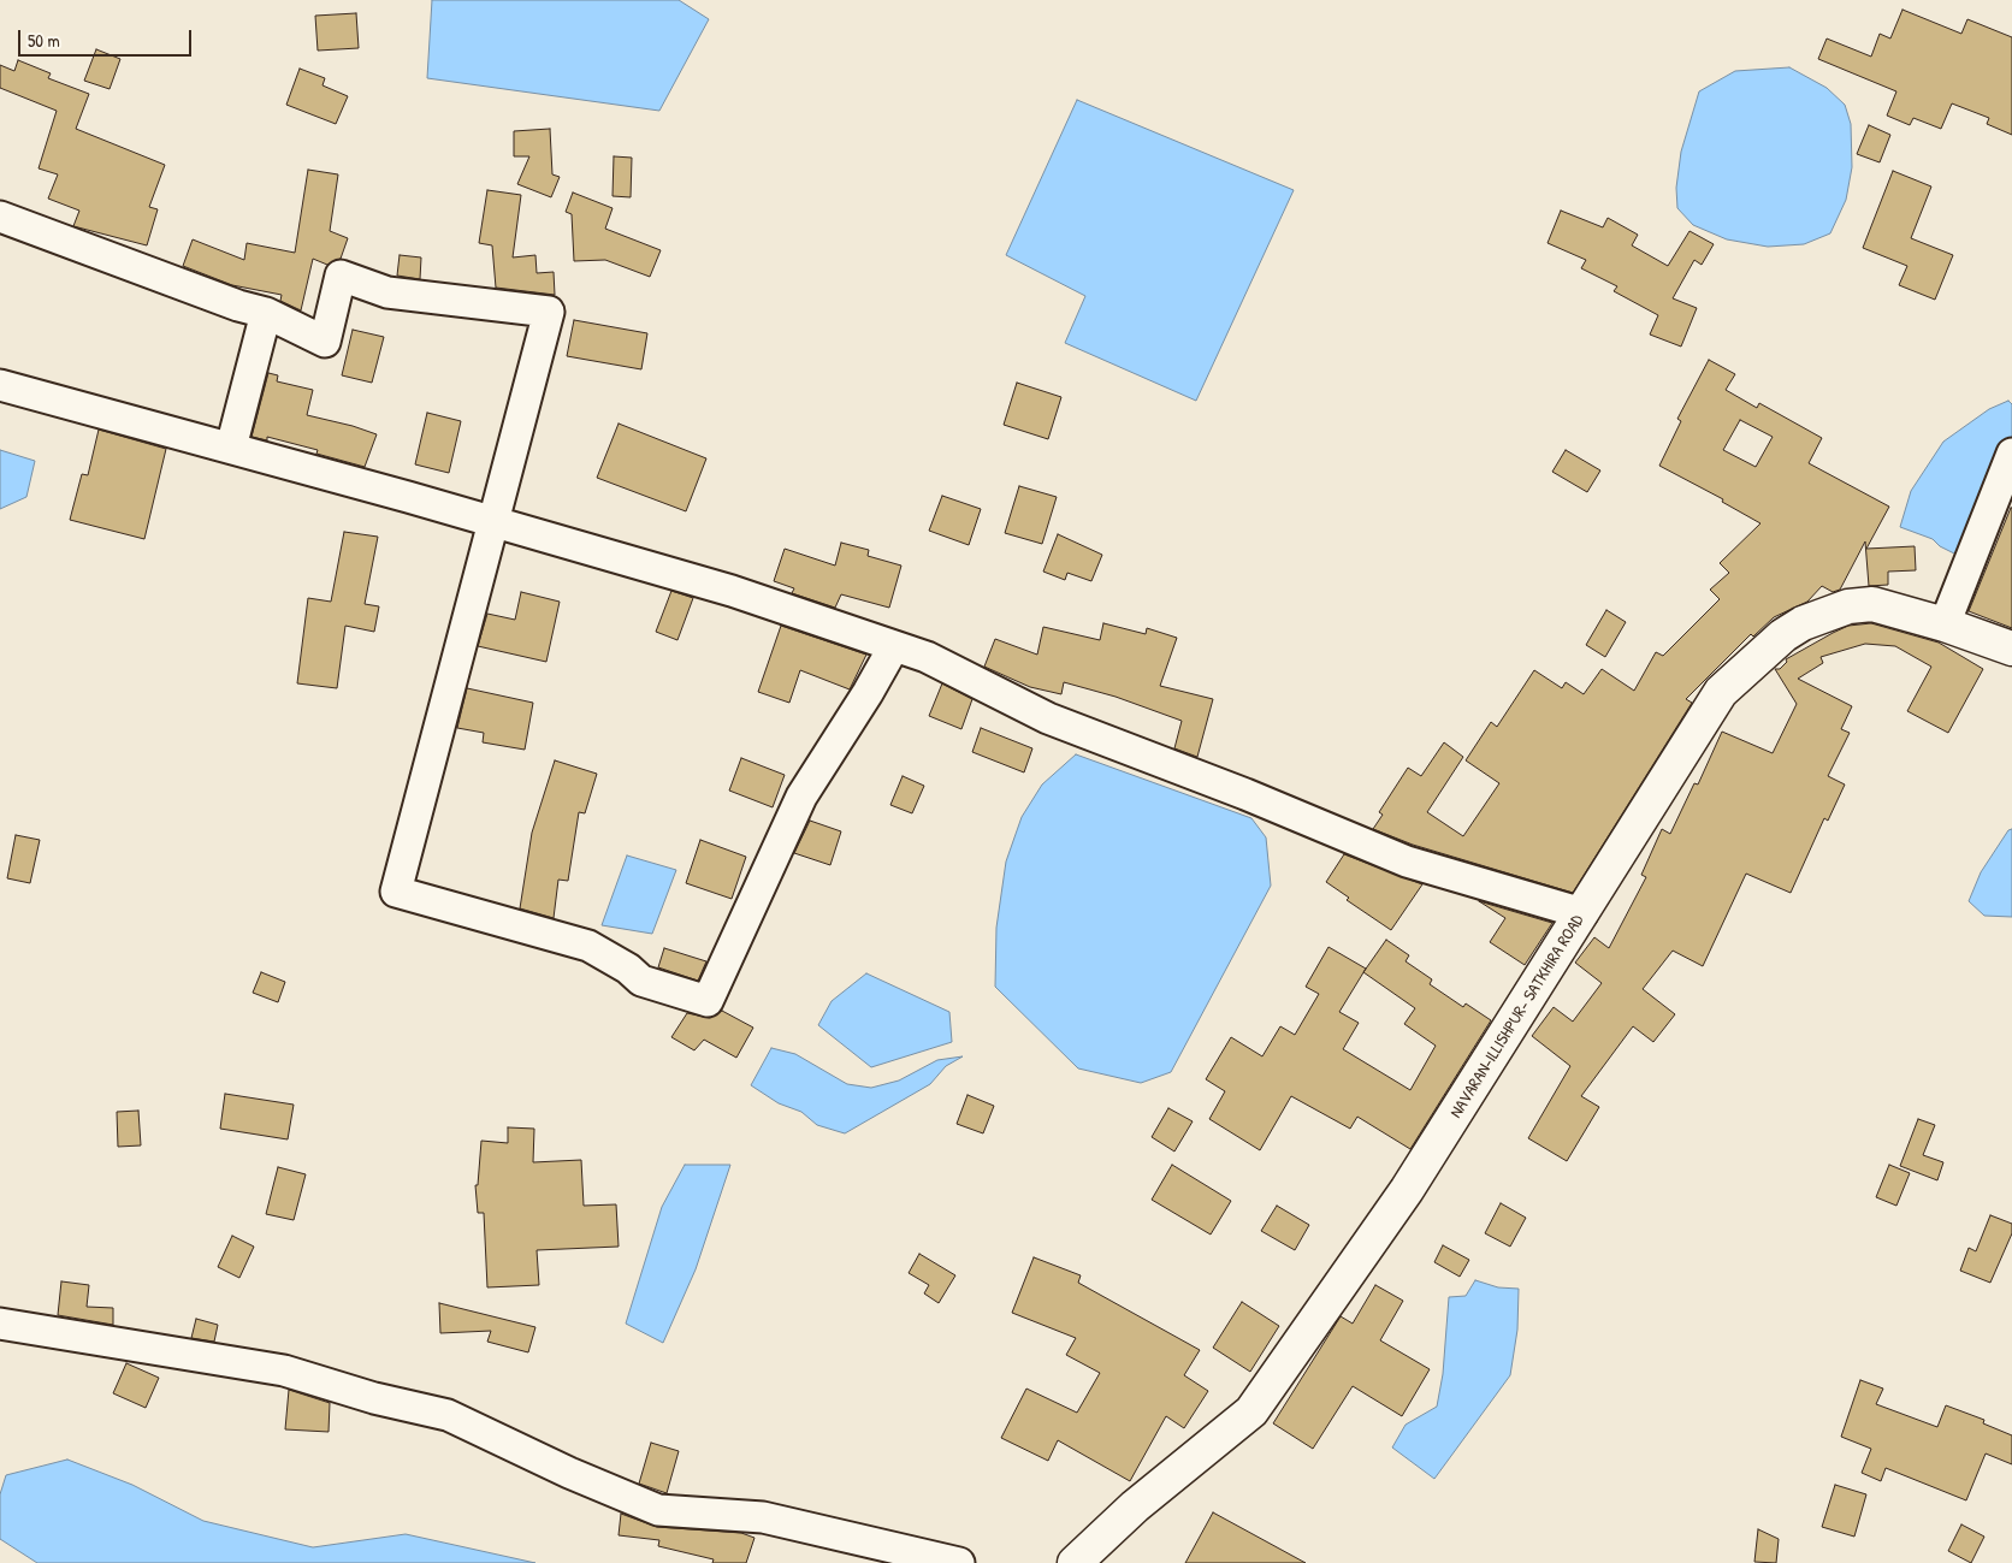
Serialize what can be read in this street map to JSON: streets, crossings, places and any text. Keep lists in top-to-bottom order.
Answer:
{
  "streets": {
    "highway": ["NAVARAN-ILLISHPUR- SATKHIRA ROAD"]
  },
  "scale_bar": "50 m"
}
